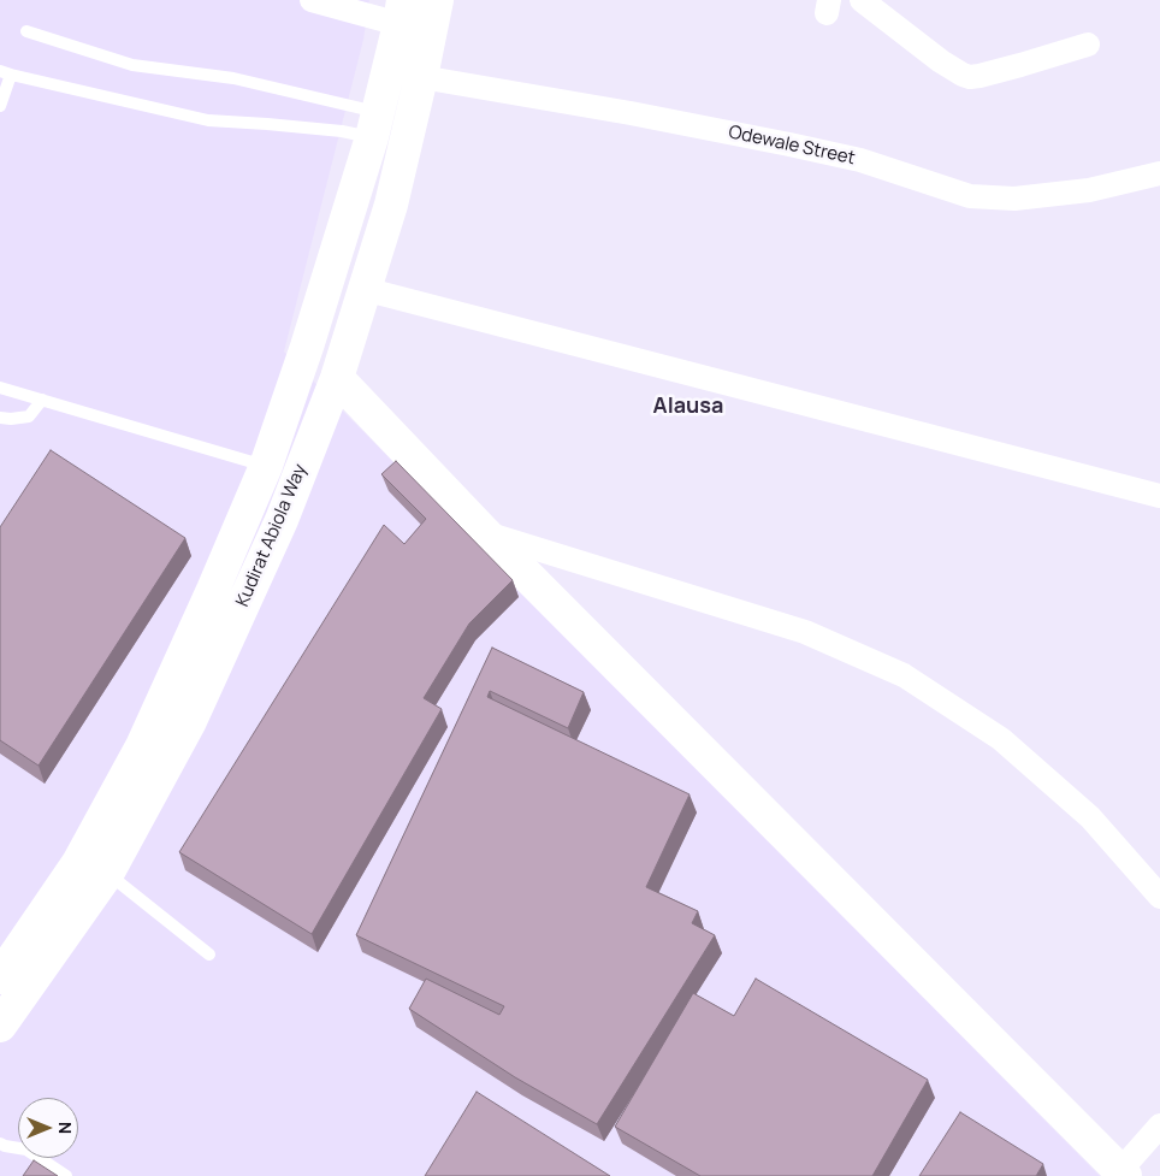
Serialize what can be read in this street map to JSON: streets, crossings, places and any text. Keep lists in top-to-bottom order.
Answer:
{
  "streets": {
    "main road": ["Kudirat Abiola Way"],
    "street": ["Odewale Street"]
  },
  "crossings": [
    ["Odewale Street", "Kudirat Abiola Way"]
  ],
  "districts": ["Alausa"],
  "north": "right"
}
